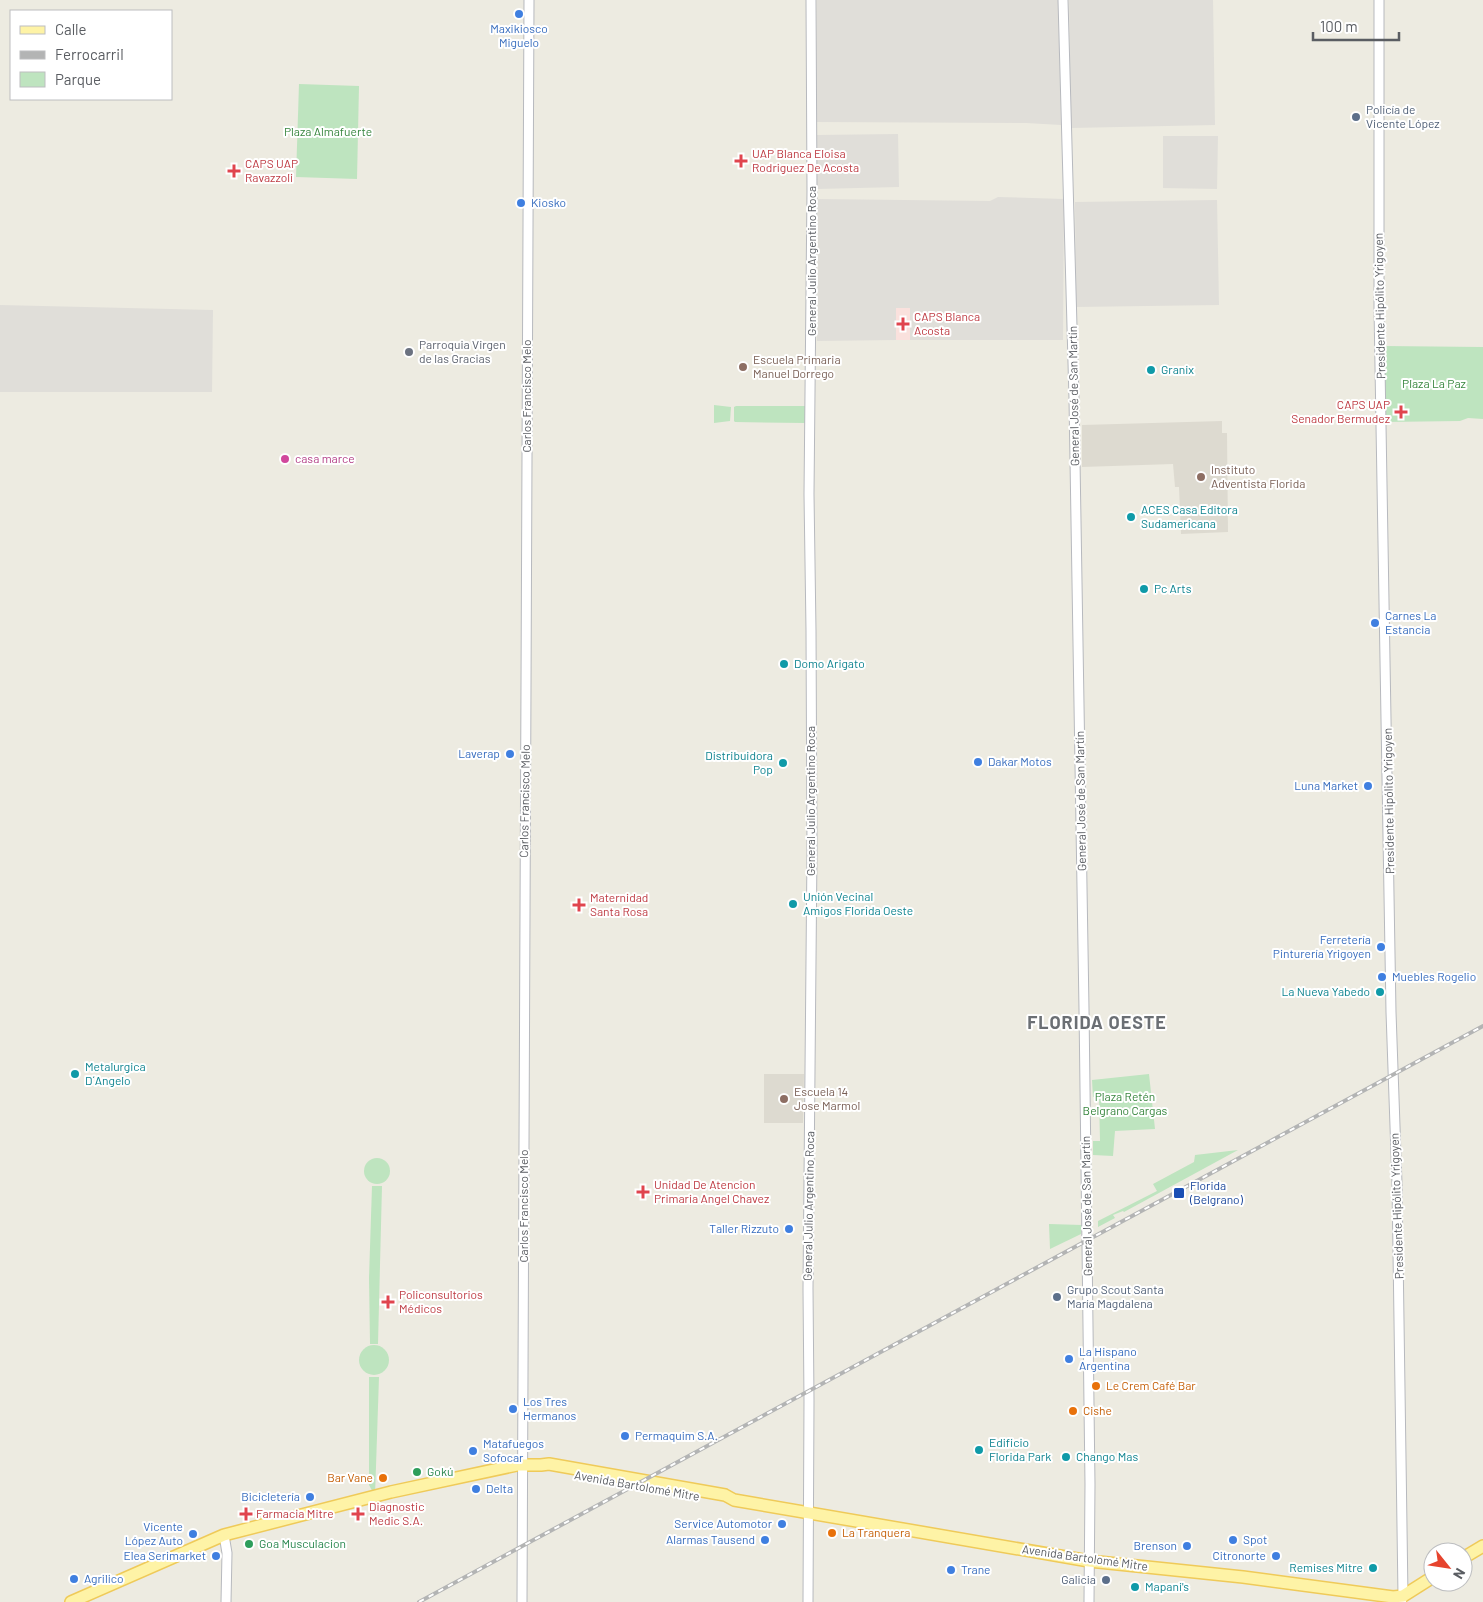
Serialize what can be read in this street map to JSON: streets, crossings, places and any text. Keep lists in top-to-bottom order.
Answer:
{
  "streets": {
    "main road": ["Avenida Bartolomé Mitre"],
    "street": [
      "General Julio Argentino Roca",
      "Presidente Hipólito Yrigoyen",
      "Carlos Francisco Melo",
      "General José de San Martín"
    ]
  },
  "crossings": [
    ["General Julio Argentino Roca", "Avenida Bartolomé Mitre"],
    ["Presidente Hipólito Yrigoyen", "Avenida Bartolomé Mitre"],
    ["Carlos Francisco Melo", "Avenida Bartolomé Mitre"],
    ["General José de San Martín", "Avenida Bartolomé Mitre"]
  ],
  "districts": ["FLORIDA OESTE"],
  "parks": ["Plaza Almafuerte", "Plaza La Paz", "Plaza Retén Belgrano Cargas"],
  "places": {
    "other": [
      "Maxikiosco Miguelo",
      "Policía de Vicente López",
      "Kiosko",
      "Parroquia Virgen de las Gracias",
      "Escuela Primaria Manuel Dorrego",
      "Granix",
      "casa marce",
      "Instituto Adventista Florida",
      "ACES Casa Editora Sudamericana",
      "Pc Arts",
      "Carnes La Estancia",
      "Domo Arigato",
      "Laverap",
      "Dakar Motos",
      "Distribuidora Pop",
      "Luna Market",
      "Unión Vecinal Amigos Florida Oeste",
      "Ferretería Pinturería Yrigoyen",
      "Muebles Rogelio",
      "La Nueva Yabedo",
      "Metalurgica D´Angelo",
      "Escuela 14 Jose Marmol",
      "Taller Rizzuto",
      "Grupo Scout Santa María Magdalena",
      "La Hispano Argentina",
      "Le Crem Café Bar",
      "Los Tres Hermanos",
      "Cishe",
      "Permaquim S.A.",
      "Edificio Florida Park",
      "Matafuegos Sofocar",
      "Chango Mas",
      "Gokú",
      "Bar Vane",
      "Delta",
      "Bicicletería",
      "Service Automotor",
      "La Tranquera",
      "Vicente López Auto",
      "Alarmas Tausend",
      "Spot",
      "Goa Musculacion",
      "Brenson",
      "Elea Serimarket",
      "Citronorte",
      "Remises Mitre",
      "Trane",
      "Agrilico",
      "Galicia",
      "Mapani's"
    ],
    "health": [
      "UAP Blanca Eloisa Rodriguez De Acosta",
      "CAPS UAP Ravazzoli",
      "CAPS Blanca Acosta",
      "CAPS UAP Senador Bermudez",
      "Maternidad Santa Rosa",
      "Unidad De Atencion Primaria Angel Chavez",
      "Policonsultorios Médicos",
      "Farmacia Mitre",
      "Diagnostic Medic S.A."
    ],
    "transit": ["Florida (Belgrano)"]
  },
  "legend": ["Calle", "Ferrocarril", "Parque"],
  "scale_bar": "100 m",
  "north": "bottom right"
}
